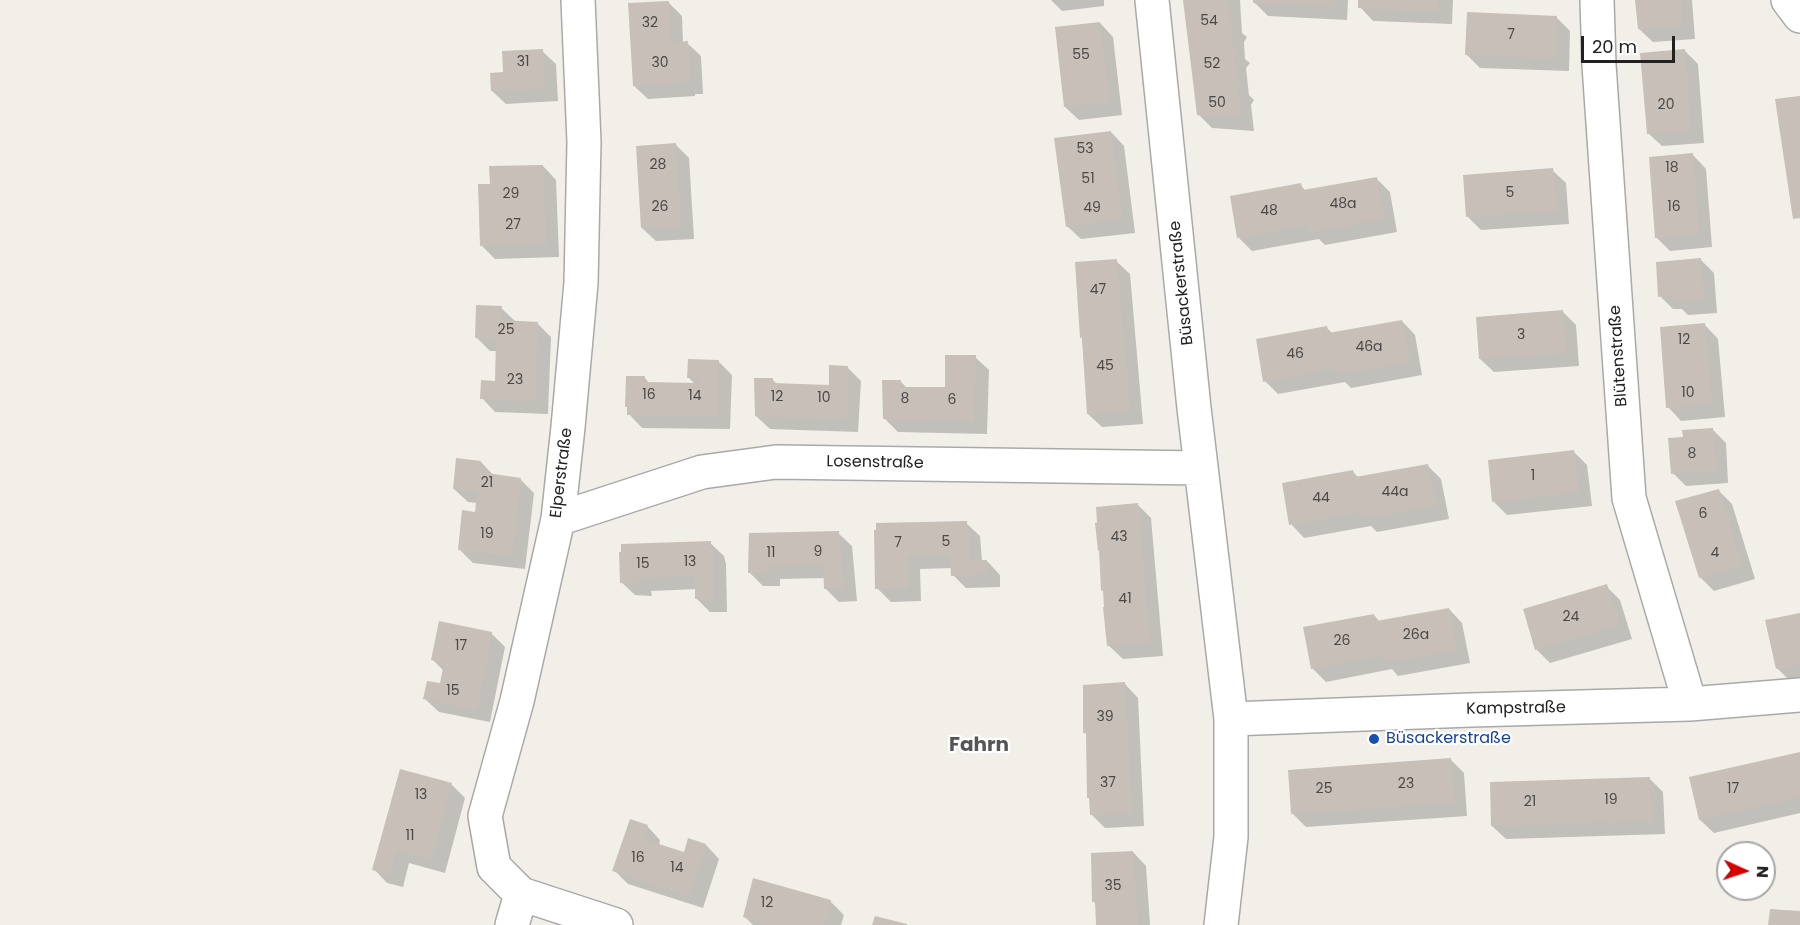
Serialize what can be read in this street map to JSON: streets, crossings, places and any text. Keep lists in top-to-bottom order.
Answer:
{
  "streets": {
    "street": [
      "Büsackerstraße",
      "Blütenstraße",
      "Losenstraße",
      "Elperstraße",
      "Kampstraße"
    ]
  },
  "crossings": [
    ["Büsackerstraße", "Losenstraße"],
    ["Büsackerstraße", "Kampstraße"],
    ["Blütenstraße", "Kampstraße"],
    ["Losenstraße", "Elperstraße"]
  ],
  "districts": ["Fahrn"],
  "places": ["Büsackerstraße"],
  "house_numbers": [
    "54",
    "32",
    "7",
    "55",
    "31",
    "30",
    "52",
    "50",
    "20",
    "53",
    "28",
    "18",
    "51",
    "5",
    "29",
    "48a",
    "26",
    "16",
    "49",
    "48",
    "27",
    "47",
    "25",
    "3",
    "12",
    "46a",
    "46",
    "45",
    "23",
    "10",
    "16",
    "14",
    "12",
    "10",
    "8",
    "6",
    "8",
    "1",
    "21",
    "44a",
    "44",
    "6",
    "19",
    "43",
    "5",
    "7",
    "9",
    "11",
    "4",
    "13",
    "15",
    "41",
    "24",
    "26a",
    "26",
    "17",
    "15",
    "39",
    "37",
    "23",
    "25",
    "17",
    "13",
    "19",
    "21",
    "11",
    "16",
    "14",
    "35",
    "12"
  ],
  "scale_bar": "20 m",
  "north": "right"
}
